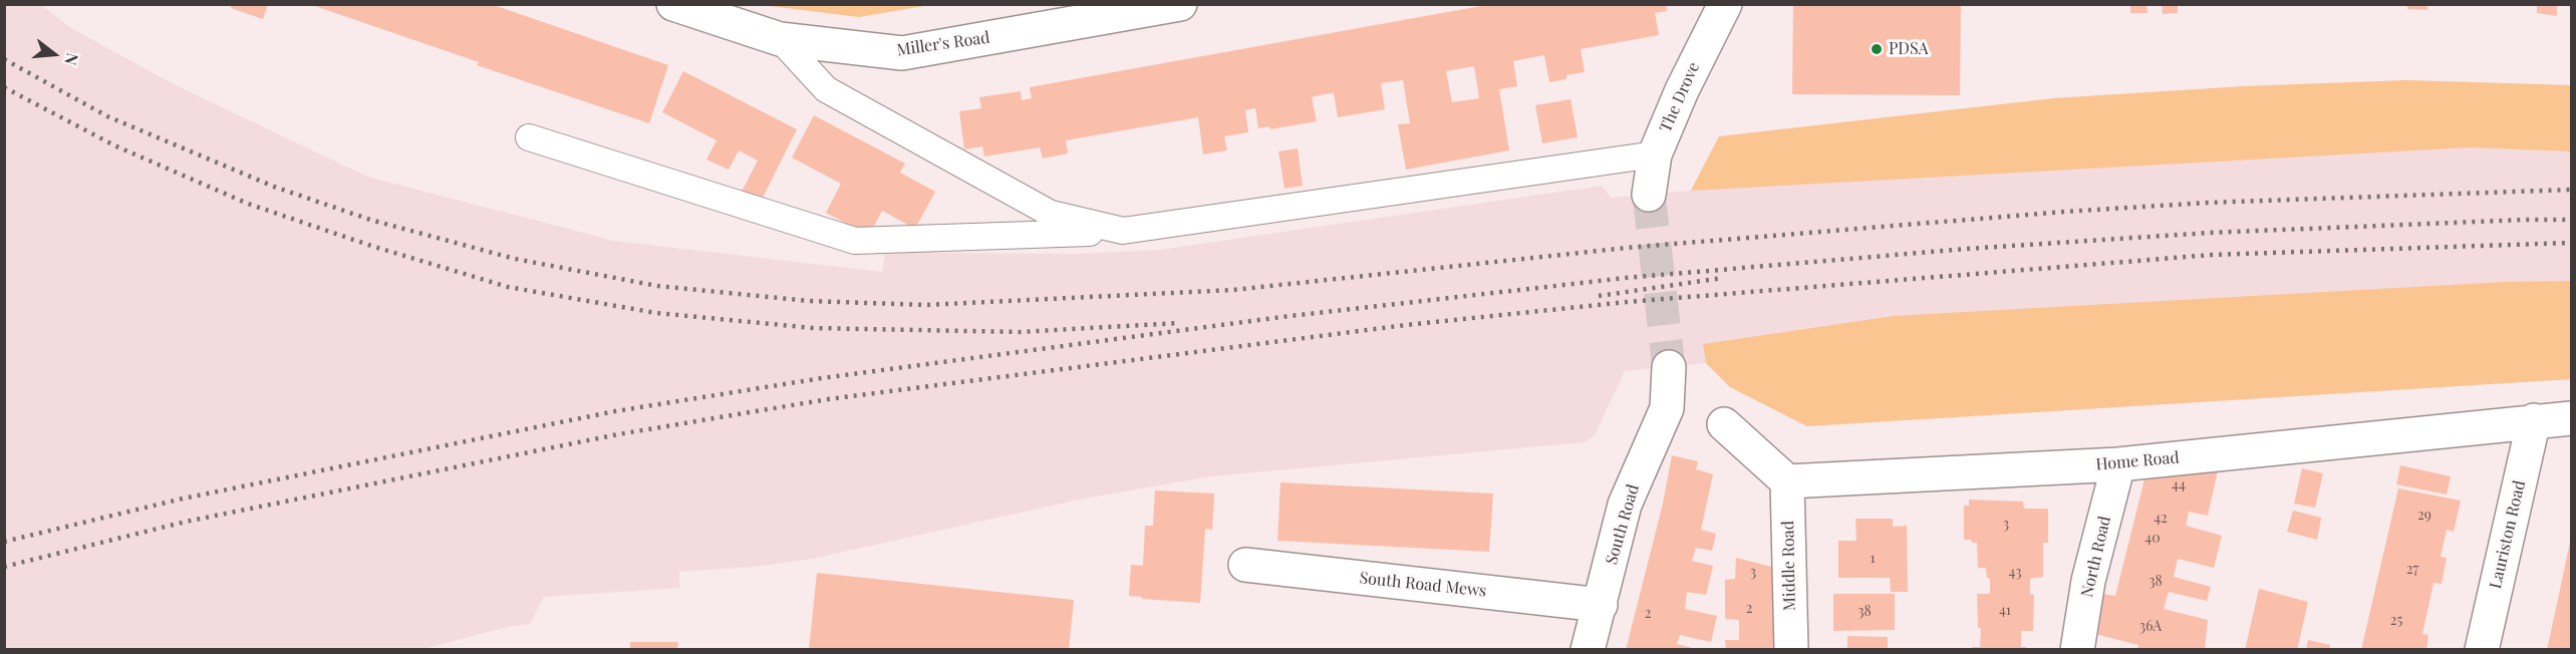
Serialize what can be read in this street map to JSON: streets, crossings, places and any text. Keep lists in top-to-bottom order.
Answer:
{
  "streets": {
    "street": [
      "Miller's Road",
      "The Drove",
      "Home Road",
      "South Road",
      "Lauriston Road",
      "North Road",
      "Middle Road",
      "South Road Mews"
    ]
  },
  "crossings": [
    ["Home Road", "Lauriston Road"],
    ["Home Road", "North Road"],
    ["Home Road", "Middle Road"],
    ["South Road", "South Road Mews"]
  ],
  "places": ["PDSA"],
  "house_numbers": [
    "44",
    "29",
    "42",
    "3",
    "40",
    "1",
    "27",
    "3",
    "43",
    "38",
    "2",
    "41",
    "38",
    "2",
    "25",
    "36A"
  ],
  "north": "right"
}
